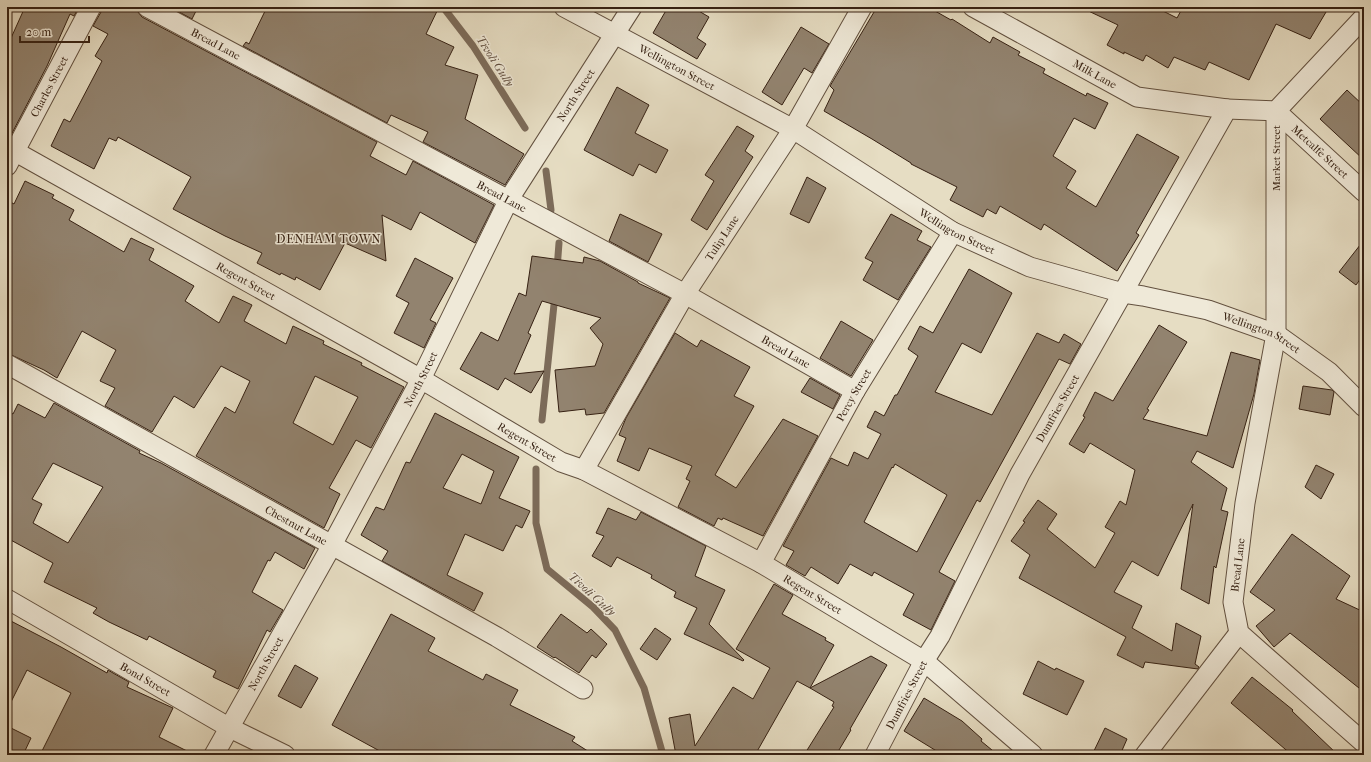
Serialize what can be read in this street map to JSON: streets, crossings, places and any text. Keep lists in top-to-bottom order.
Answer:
{
  "streets": {
    "street": [
      "Bread Lane",
      "Wellington Street",
      "Milk Lane",
      "Charles Street",
      "North Street",
      "Metcalfe Street",
      "Market Street",
      "Tulip Lane",
      "Regent Street",
      "Percy Street",
      "Dumfries Street",
      "Chestnut Lane",
      "Bond Street"
    ]
  },
  "crossings": [
    ["Bread Lane", "Wellington Street"],
    ["Bread Lane", "North Street"],
    ["Bread Lane", "Market Street"],
    ["Bread Lane", "Tulip Lane"],
    ["Bread Lane", "Percy Street"],
    ["Wellington Street", "North Street"],
    ["Wellington Street", "Market Street"],
    ["Wellington Street", "Tulip Lane"],
    ["Wellington Street", "Percy Street"],
    ["Wellington Street", "Dumfries Street"],
    ["Milk Lane", "Dumfries Street"],
    ["Charles Street", "Regent Street"],
    ["North Street", "Regent Street"],
    ["North Street", "Chestnut Lane"],
    ["North Street", "Bond Street"],
    ["Metcalfe Street", "Market Street"],
    ["Tulip Lane", "Regent Street"],
    ["Regent Street", "Percy Street"],
    ["Regent Street", "Dumfries Street"]
  ],
  "districts": ["DENHAM TOWN"],
  "water": ["Tivoli Gully"],
  "scale_bar": "20 m"
}
